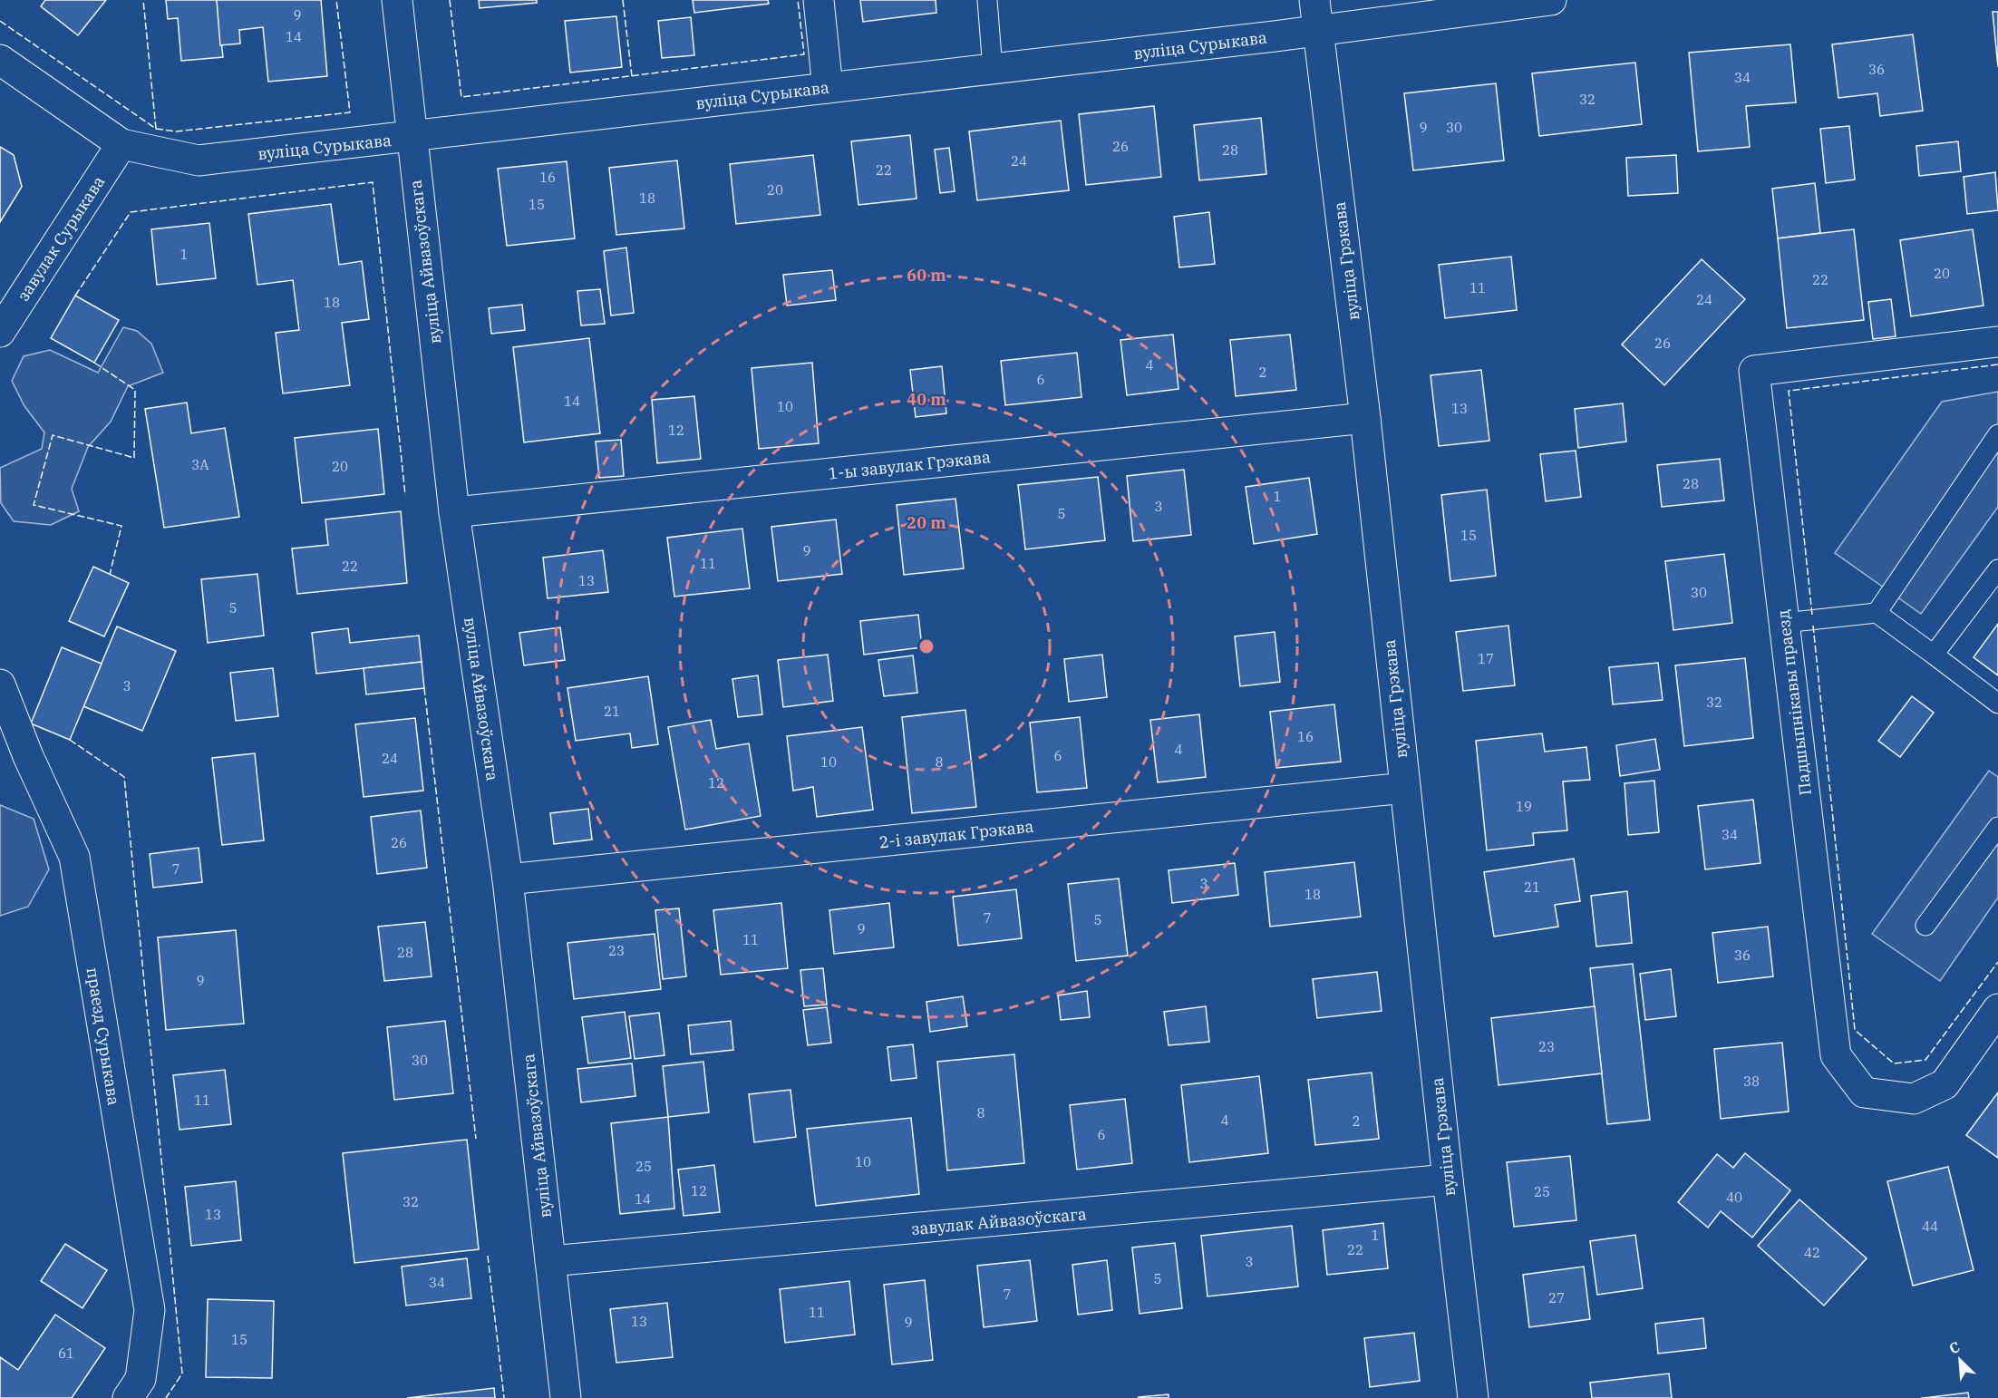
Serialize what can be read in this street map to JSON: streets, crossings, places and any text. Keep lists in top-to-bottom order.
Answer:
{
  "streets": {
    "street": [
      "вуліца Сурыкава",
      "завулак Сурыкава",
      "вуліца Грэкава",
      "вуліца Айвазоўскага",
      "1-ы завулак Грэкава",
      "Падшыпнікавы праезд",
      "2-і завулак Грэкава",
      "праезд Сурыкава",
      "завулак Айвазоўскага"
    ]
  },
  "crossings": [
    ["вуліца Сурыкава", "завулак Сурыкава"],
    ["вуліца Сурыкава", "вуліца Грэкава"],
    ["вуліца Сурыкава", "вуліца Айвазоўскага"],
    ["вуліца Грэкава", "1-ы завулак Грэкава"],
    ["вуліца Грэкава", "2-і завулак Грэкава"],
    ["вуліца Грэкава", "завулак Айвазоўскага"],
    ["вуліца Айвазоўскага", "1-ы завулак Грэкава"],
    ["вуліца Айвазоўскага", "2-і завулак Грэкава"],
    ["вуліца Айвазоўскага", "завулак Айвазоўскага"]
  ],
  "house_numbers": [
    "9",
    "14",
    "36",
    "34",
    "32",
    "9",
    "30",
    "26",
    "28",
    "24",
    "22",
    "16",
    "20",
    "18",
    "15",
    "1",
    "20",
    "22",
    "11",
    "24",
    "18",
    "26",
    "4",
    "2",
    "6",
    "14",
    "10",
    "13",
    "12",
    "3А",
    "20",
    "28",
    "1",
    "3",
    "5",
    "15",
    "9",
    "11",
    "22",
    "13",
    "30",
    "5",
    "17",
    "3",
    "32",
    "21",
    "16",
    "4",
    "6",
    "24",
    "10",
    "8",
    "12",
    "19",
    "34",
    "26",
    "7",
    "3",
    "21",
    "18",
    "7",
    "5",
    "9",
    "11",
    "23",
    "28",
    "36",
    "9",
    "23",
    "30",
    "38",
    "11",
    "8",
    "4",
    "2",
    "6",
    "10",
    "25",
    "12",
    "25",
    "40",
    "14",
    "32",
    "13",
    "44",
    "1",
    "22",
    "42",
    "3",
    "5",
    "34",
    "7",
    "27",
    "11",
    "13",
    "9",
    "15",
    "61"
  ],
  "north": "top left",
  "rings": ["60 m", "40 m", "20 m"]
}
